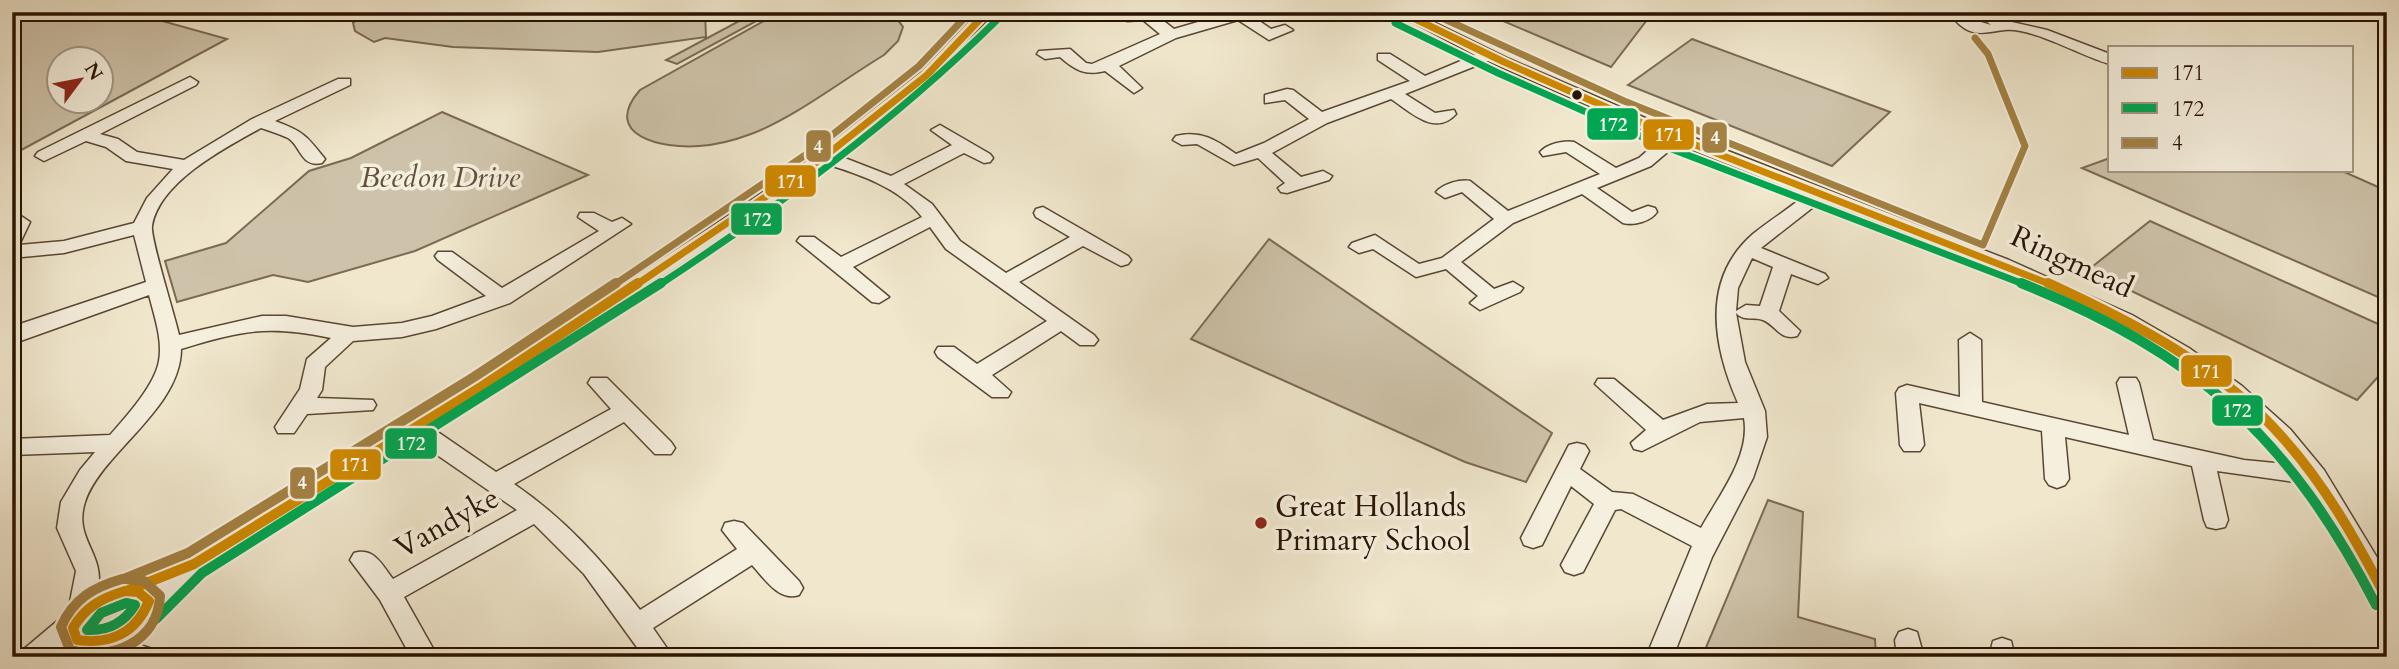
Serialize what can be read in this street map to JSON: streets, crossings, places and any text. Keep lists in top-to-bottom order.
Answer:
{
  "streets": {
    "street": ["Ringmead", "Vandyke"]
  },
  "parks": ["Beedon Drive"],
  "places": ["Great Hollands Primary School"],
  "lines": ["transit line 171", "transit line 4", "transit line 172"],
  "legend": ["171", "172", "4"],
  "north": "top right"
}
